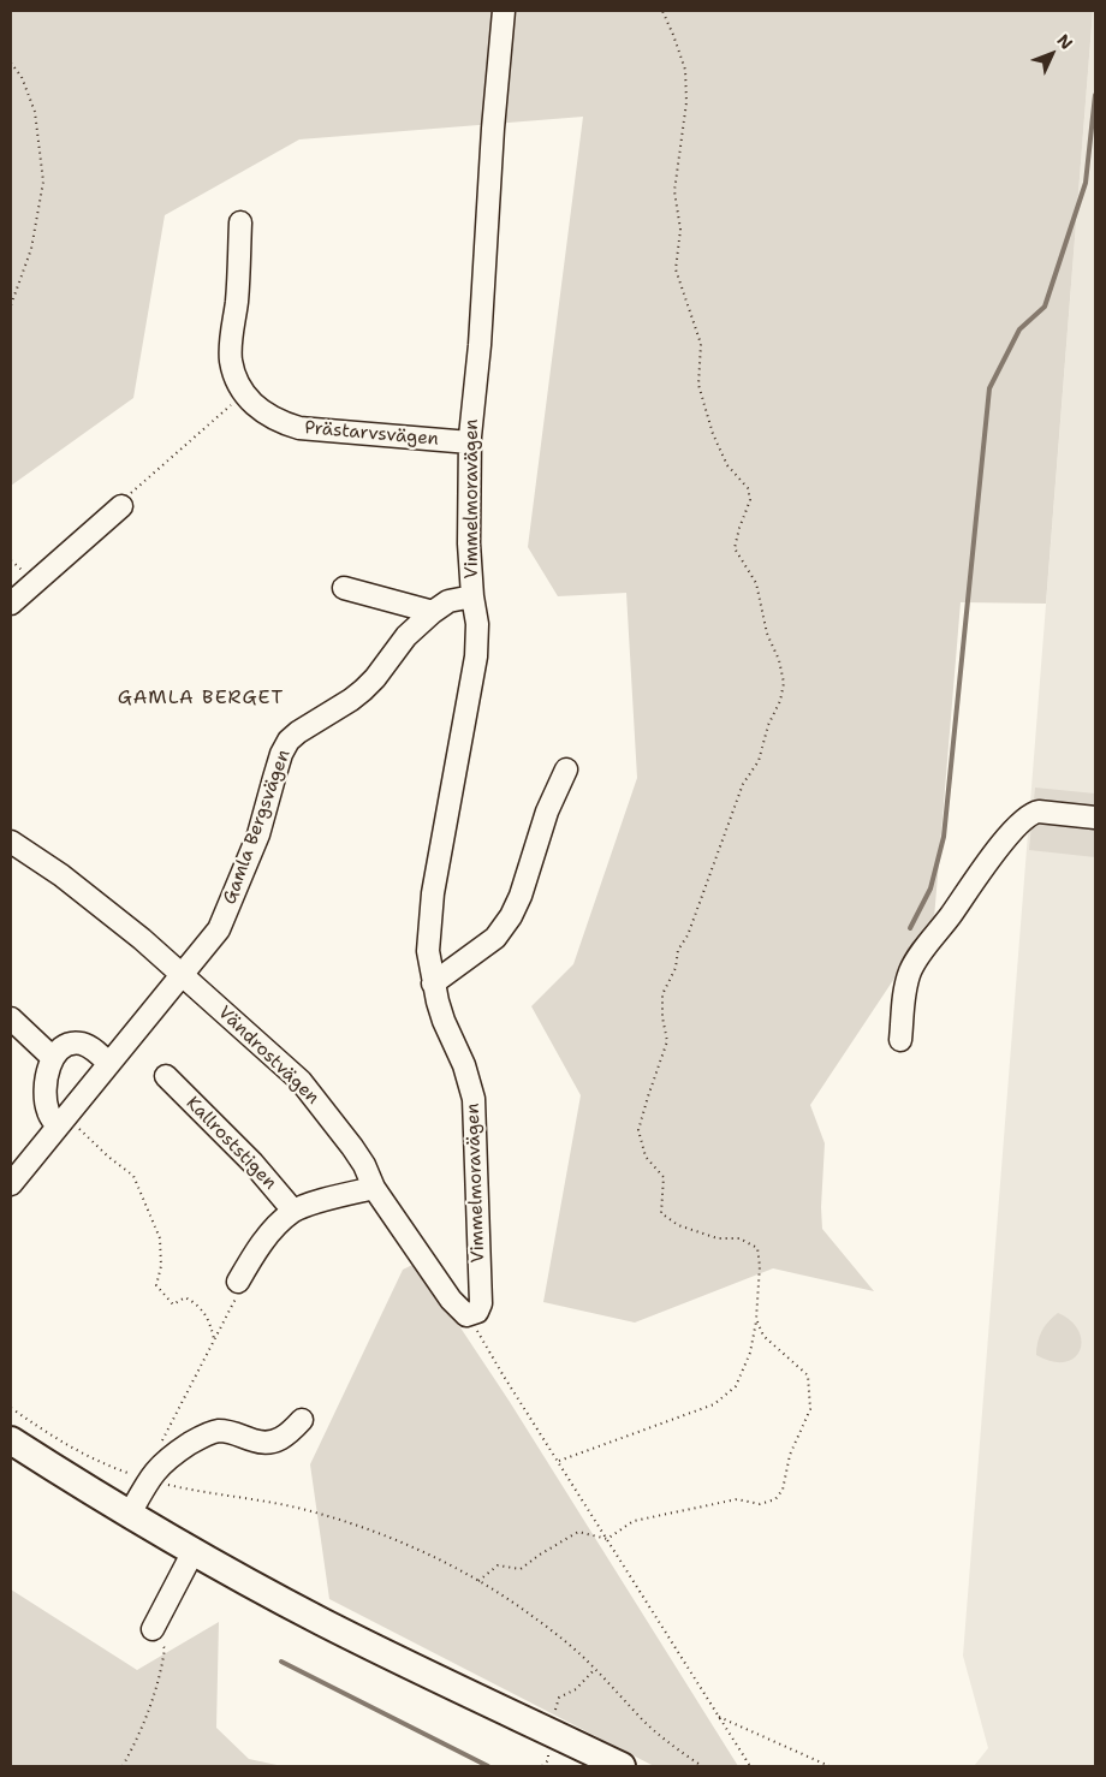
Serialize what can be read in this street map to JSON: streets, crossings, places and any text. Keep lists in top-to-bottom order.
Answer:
{
  "streets": {
    "street": [
      "Prästarvsvägen",
      "Vimmelmoravägen",
      "Gamla Bergsvägen",
      "Vändrostvägen",
      "Kallroststigen"
    ]
  },
  "crossings": [
    ["Prästarvsvägen", "Vimmelmoravägen"],
    ["Vimmelmoravägen", "Gamla Bergsvägen"],
    ["Vimmelmoravägen", "Vändrostvägen"],
    ["Gamla Bergsvägen", "Vändrostvägen"]
  ],
  "districts": ["GAMLA BERGET"],
  "north": "top right"
}
